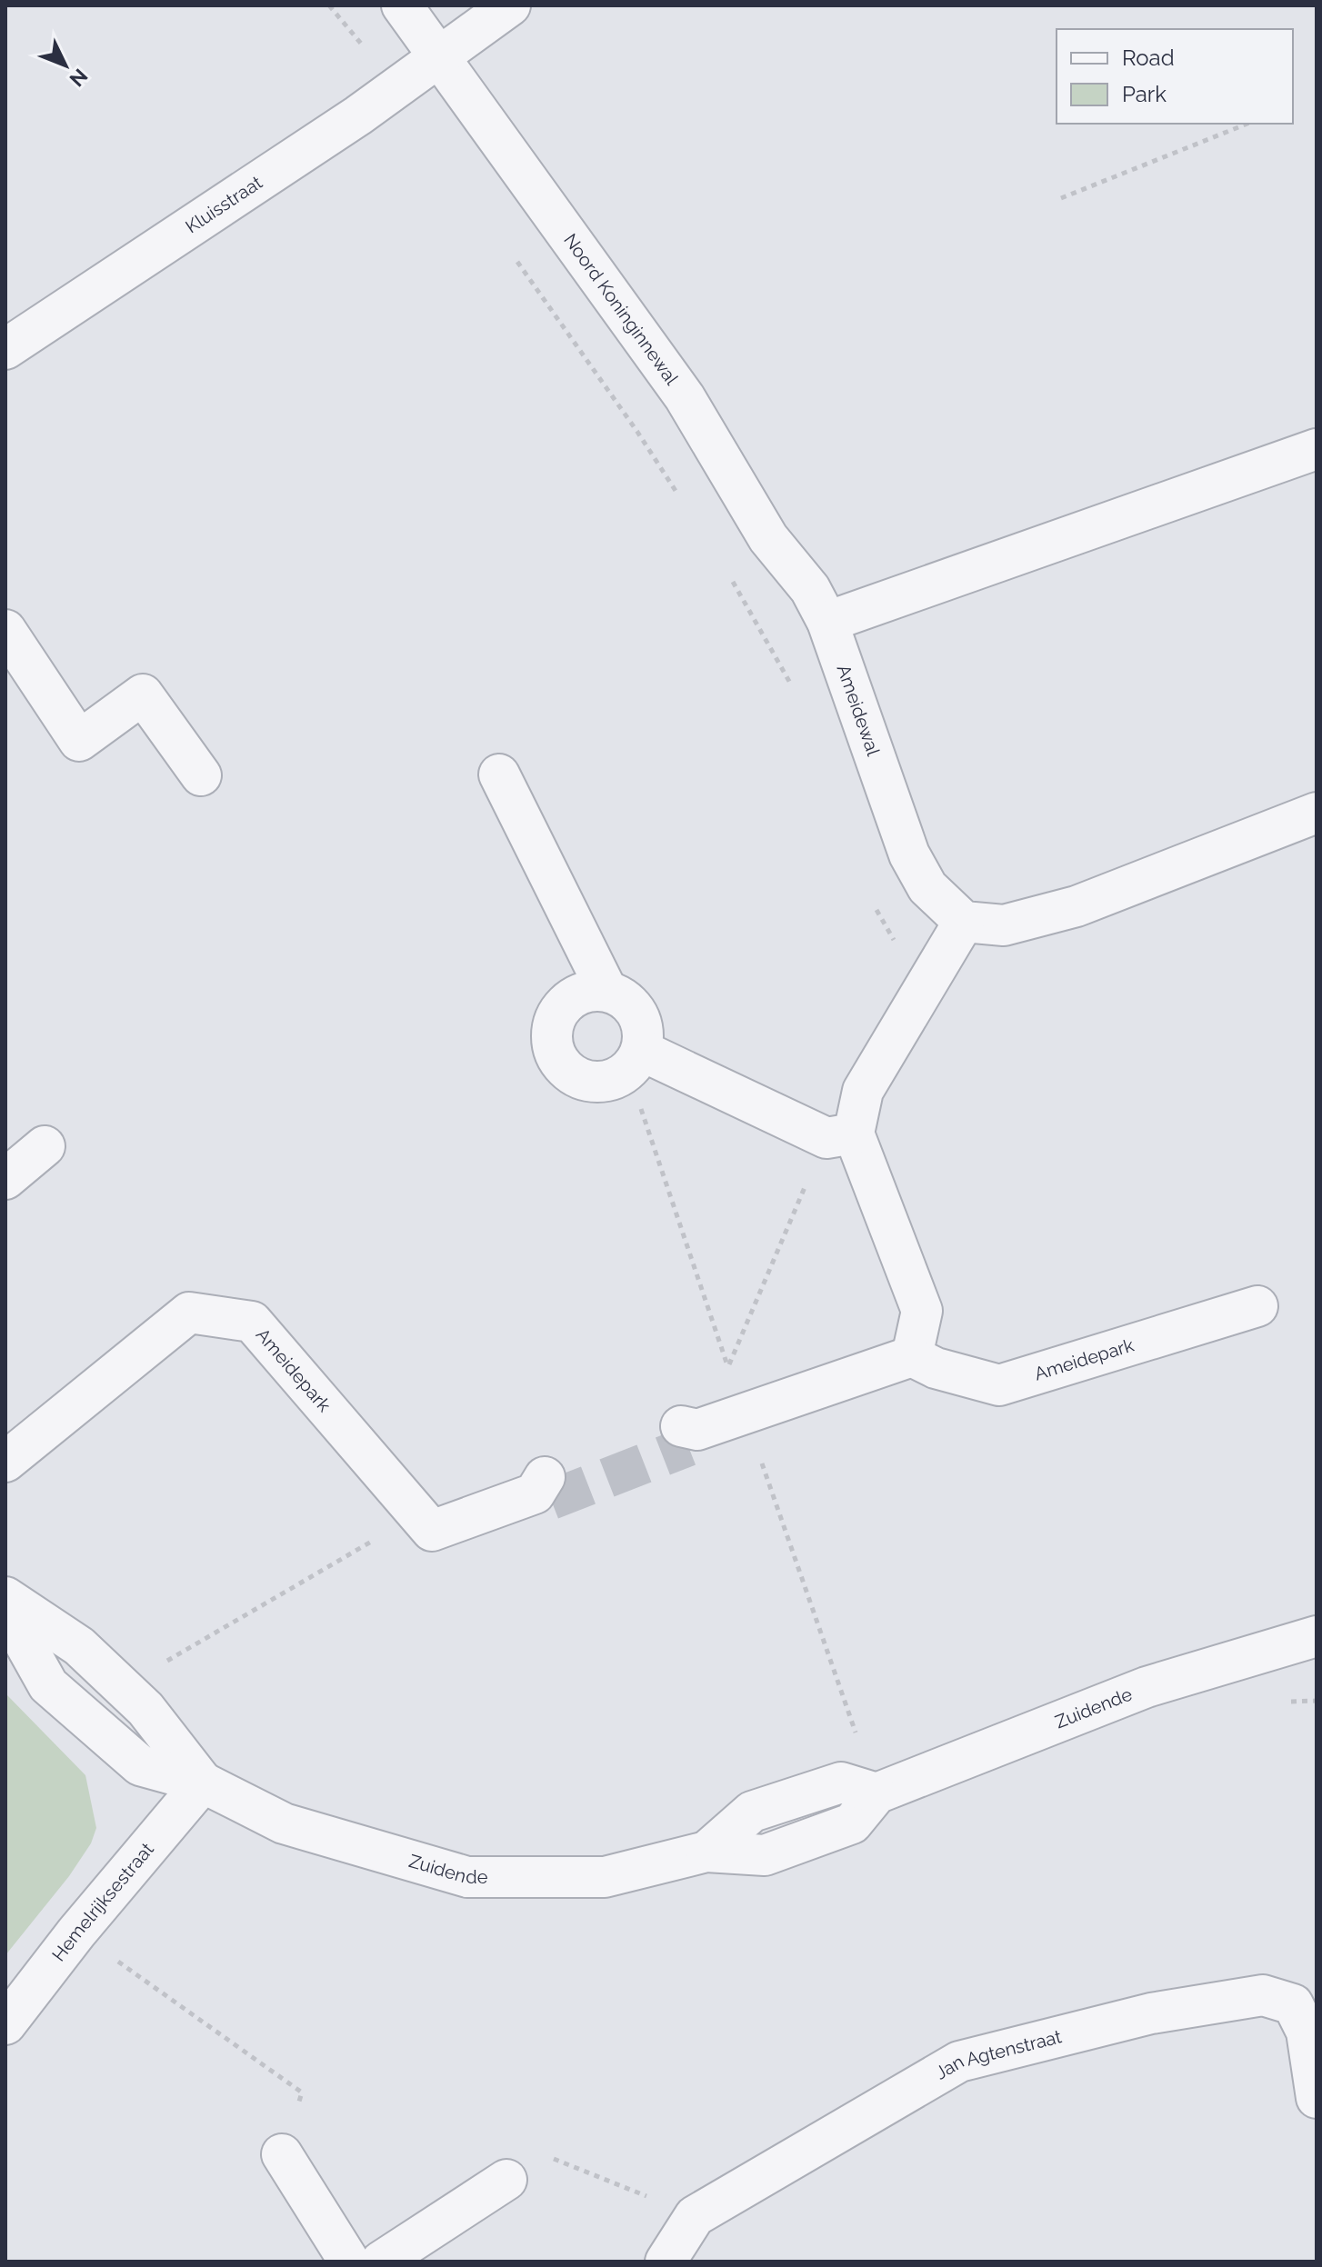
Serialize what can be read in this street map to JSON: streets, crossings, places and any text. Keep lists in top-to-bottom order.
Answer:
{
  "streets": {
    "street": [
      "Kluisstraat",
      "Noord Koninginnewal",
      "Ameidewal",
      "Ameidepark",
      "Zuidende",
      "Hemelrijksestraat",
      "Jan Agtenstraat"
    ]
  },
  "crossings": [
    ["Kluisstraat", "Noord Koninginnewal"],
    ["Noord Koninginnewal", "Ameidewal"],
    ["Zuidende", "Hemelrijksestraat"]
  ],
  "legend": ["Road", "Park"],
  "north": "bottom right"
}
